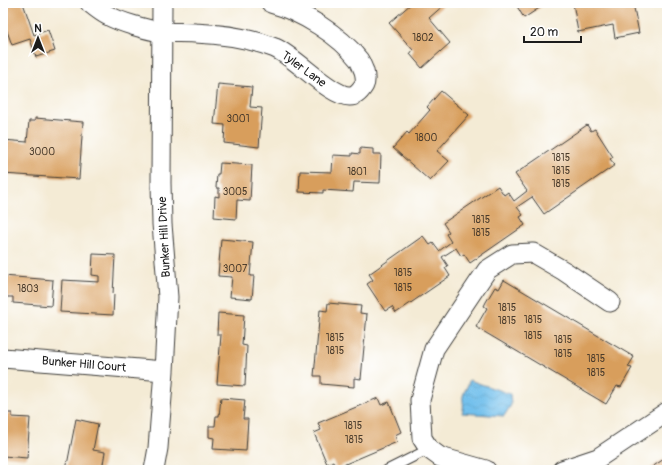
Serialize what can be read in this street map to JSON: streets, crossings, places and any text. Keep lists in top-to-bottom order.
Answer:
{
  "streets": {
    "street": ["Tyler Lane", "Bunker Hill Drive", "Bunker Hill Court"]
  },
  "crossings": [
    ["Tyler Lane", "Bunker Hill Drive"],
    ["Bunker Hill Drive", "Bunker Hill Court"]
  ],
  "house_numbers": [
    "1802",
    "3001",
    "1800",
    "3000",
    "1815",
    "1815",
    "1801",
    "1815",
    "3005",
    "1815",
    "1815",
    "3007",
    "1815",
    "1815",
    "1803",
    "1815",
    "1815",
    "1815",
    "1815",
    "1815",
    "1815",
    "1815",
    "1815",
    "1815",
    "1815",
    "1815",
    "1815"
  ],
  "scale_bar": "20 m",
  "north": "top"
}
